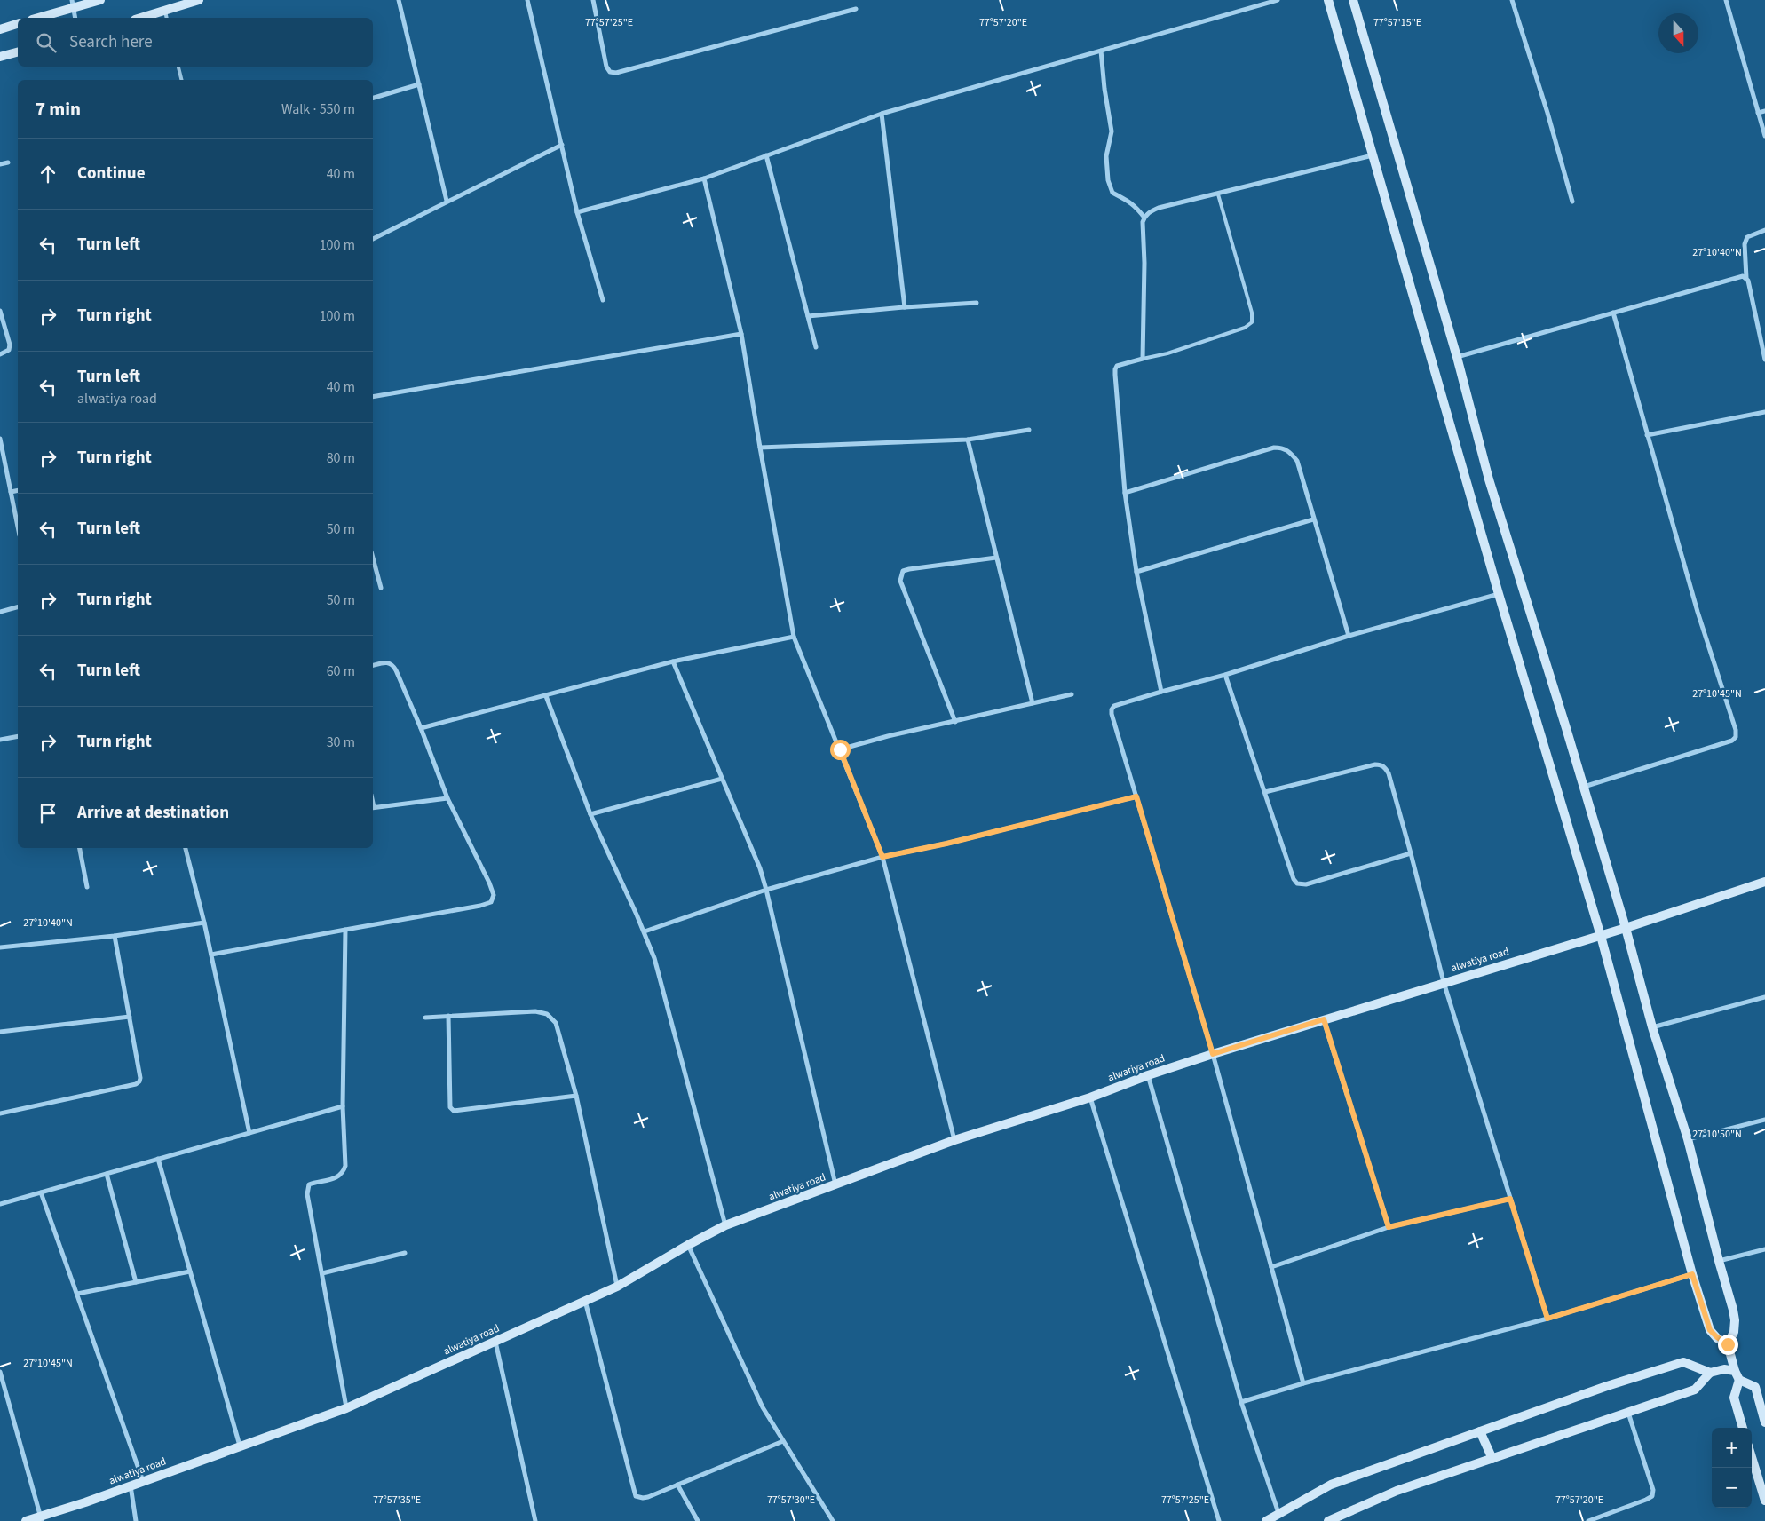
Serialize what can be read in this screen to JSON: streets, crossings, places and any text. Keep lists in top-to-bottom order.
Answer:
{
  "streets": {
    "street": ["alwatiya road"]
  },
  "north": "bottom",
  "page": {
    "search": "Search here",
    "heading": ["7 min", "Walk · 550 m"],
    "list": [
      ["Continue", "40 m"],
      ["Turn left", "100 m"],
      ["Turn right", "100 m"],
      ["Turn left", "alwatiya road", "40 m"],
      ["Turn right", "80 m"],
      ["Turn left", "50 m"],
      ["Turn right", "50 m"],
      ["Turn left", "60 m"],
      ["Turn right", "30 m"],
      "Arrive at destination"
    ],
    "map_buttons": ["+", "−"]
  },
  "coordinates": [
    "77°57'25\"E",
    "77°57'20\"E",
    "77°57'15\"E",
    "27°10'40\"N",
    "27°10'45\"N",
    "27°10'50\"N",
    "77°57'35\"E",
    "77°57'30\"E"
  ]
}
